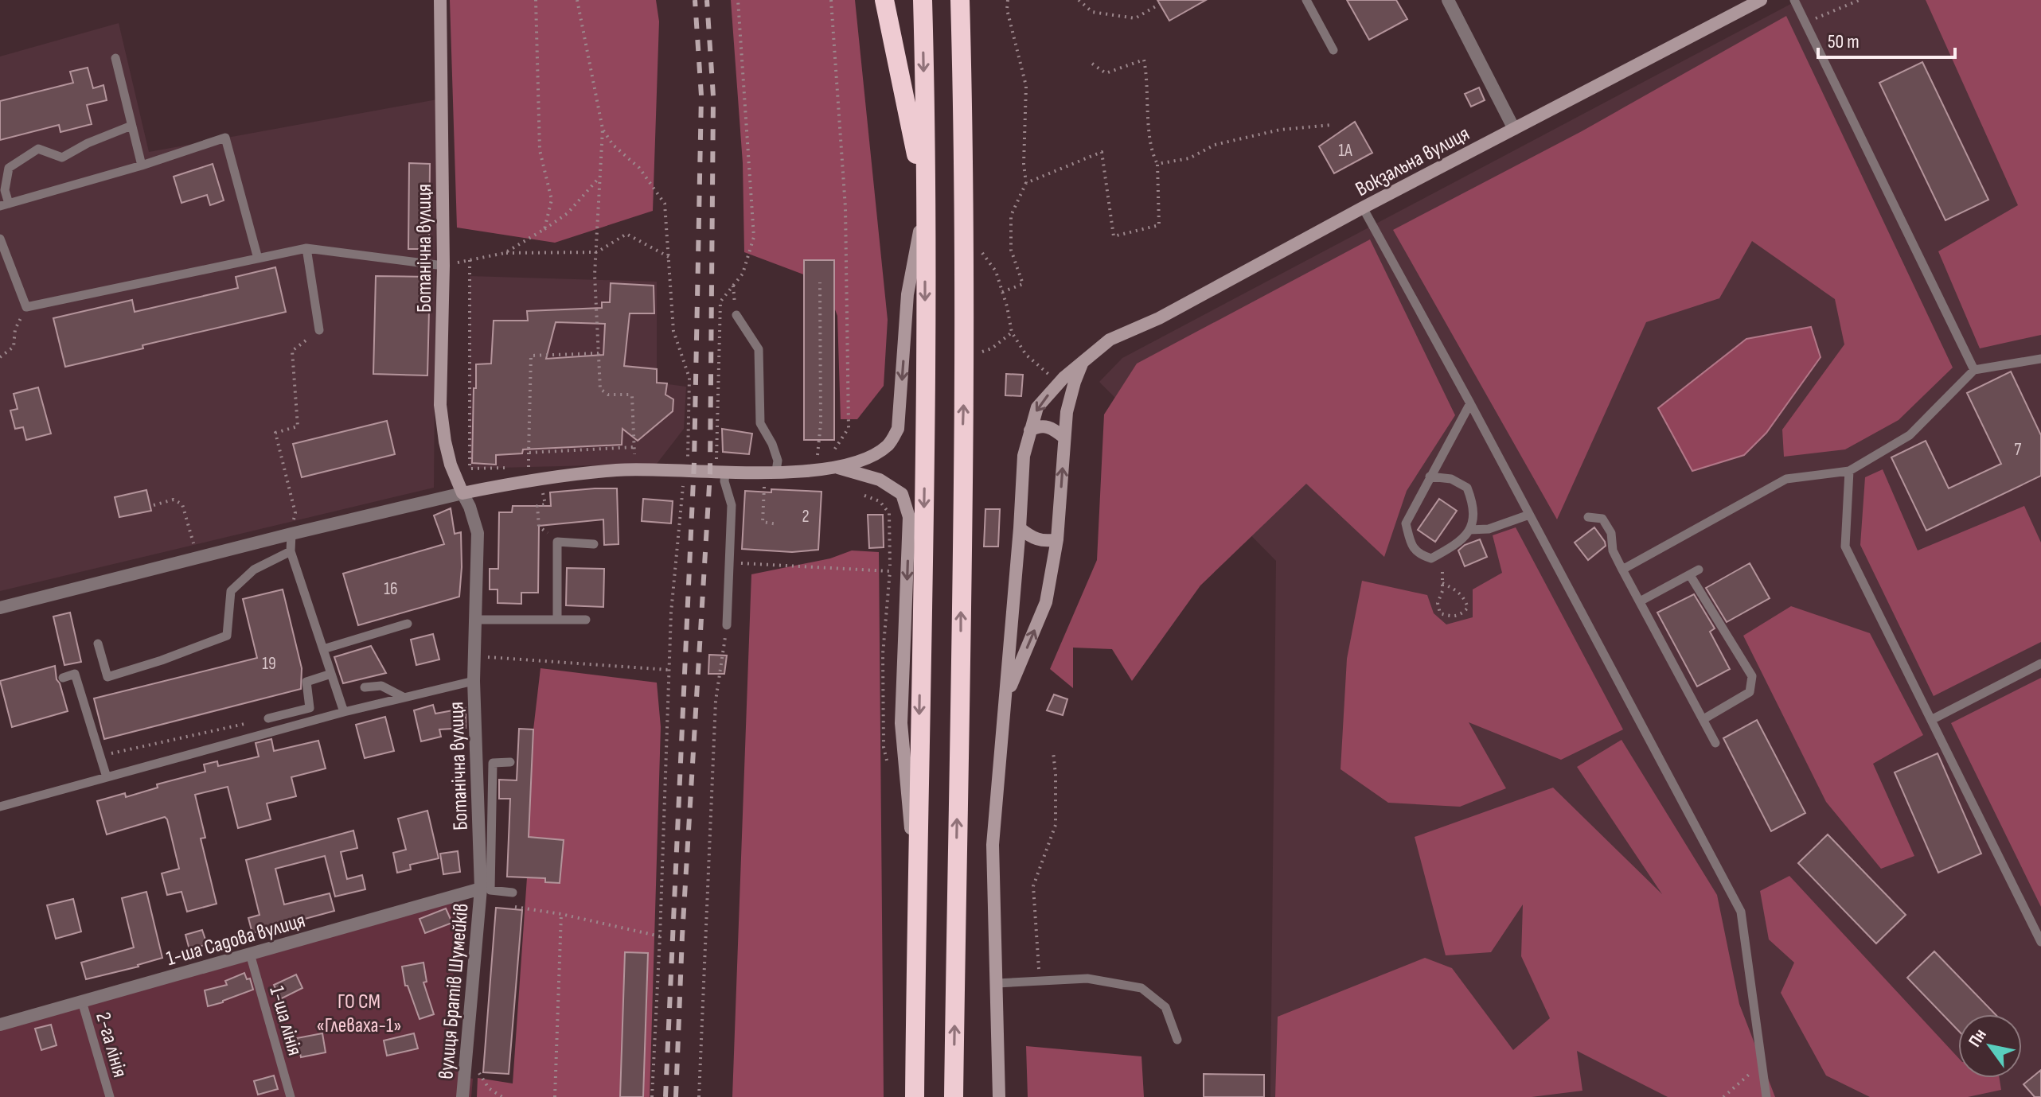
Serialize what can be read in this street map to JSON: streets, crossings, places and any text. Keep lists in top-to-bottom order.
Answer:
{
  "streets": {
    "street": [
      "Вокзальна вулиця",
      "Ботанічна вулиця",
      "1-ша Садова вулиця",
      "вулиця Братів Шумейків"
    ],
    "lane": ["1-ша лінія", "2-га лінія"]
  },
  "crossings": [
    ["Ботанічна вулиця", "1-ша Садова вулиця"],
    ["Ботанічна вулиця", "вулиця Братів Шумейків"],
    ["1-ша Садова вулиця", "вулиця Братів Шумейків"],
    ["1-ша Садова вулиця", "1-ша лінія"],
    ["1-ша Садова вулиця", "2-га лінія"]
  ],
  "parks": ["ГО СМ «Глеваха-1»"],
  "house_numbers": [
    "1А",
    "7",
    "2",
    "16",
    "19"
  ],
  "scale_bar": "50 m",
  "north": "top left"
}
